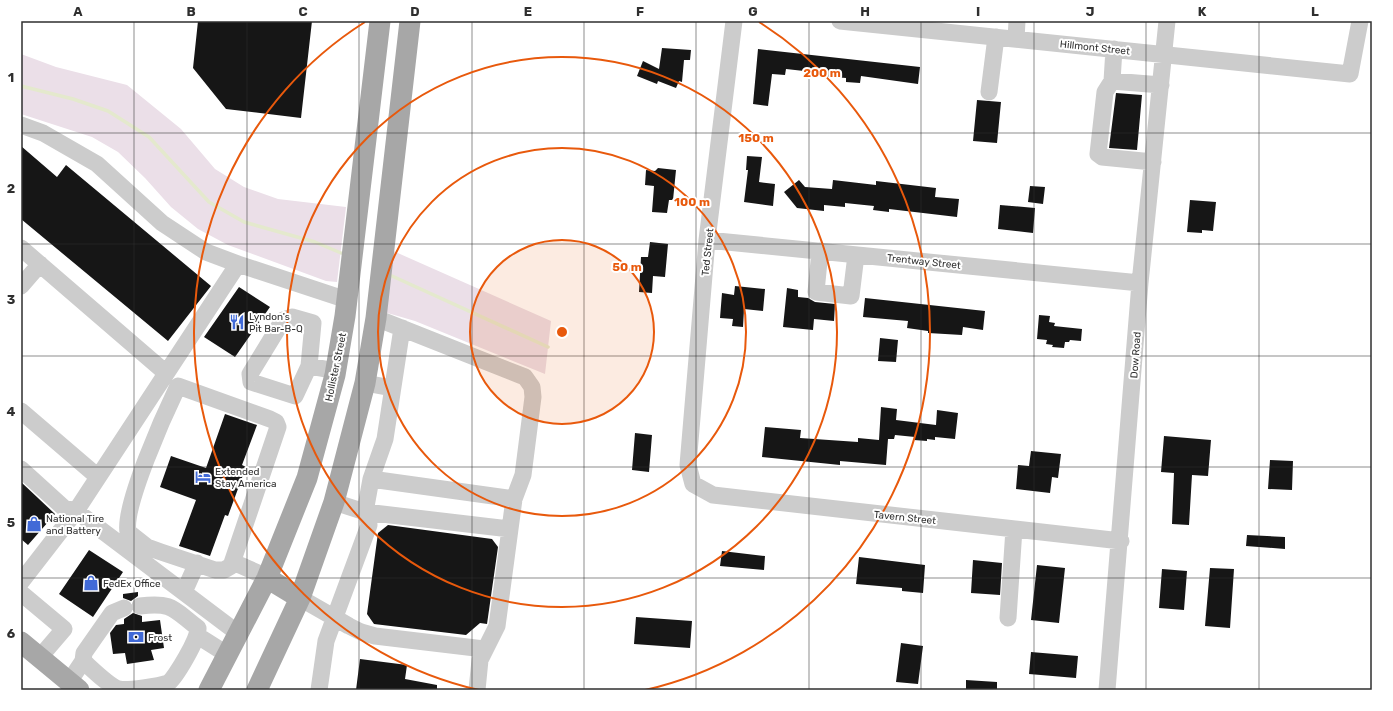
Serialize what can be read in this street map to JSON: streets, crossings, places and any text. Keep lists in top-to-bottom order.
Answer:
{
  "streets": {
    "main road": ["Hollister Street"],
    "street": [
      "Hillmont Street",
      "Ted Street",
      "Trentway Street",
      "Dow Road",
      "Tavern Street"
    ]
  },
  "crossings": [
    ["Hillmont Street", "Dow Road"],
    ["Ted Street", "Trentway Street"],
    ["Ted Street", "Tavern Street"],
    ["Trentway Street", "Dow Road"],
    ["Dow Road", "Tavern Street"]
  ],
  "places": {
    "restaurant": ["Lyndon's Pit Bar-B-Q"],
    "hotel": ["Extended Stay America"],
    "shop": ["National Tire and Battery", "FedEx Office"],
    "bank": ["Frost"]
  },
  "grid": {
    "columns": [
      "A",
      "B",
      "C",
      "D",
      "E",
      "F",
      "G",
      "H",
      "I",
      "J",
      "K",
      "L"
    ],
    "rows": [
      "1",
      "2",
      "3",
      "4",
      "5",
      "6"
    ]
  },
  "rings": [
    "200 m",
    "150 m",
    "100 m",
    "50 m"
  ]
}
